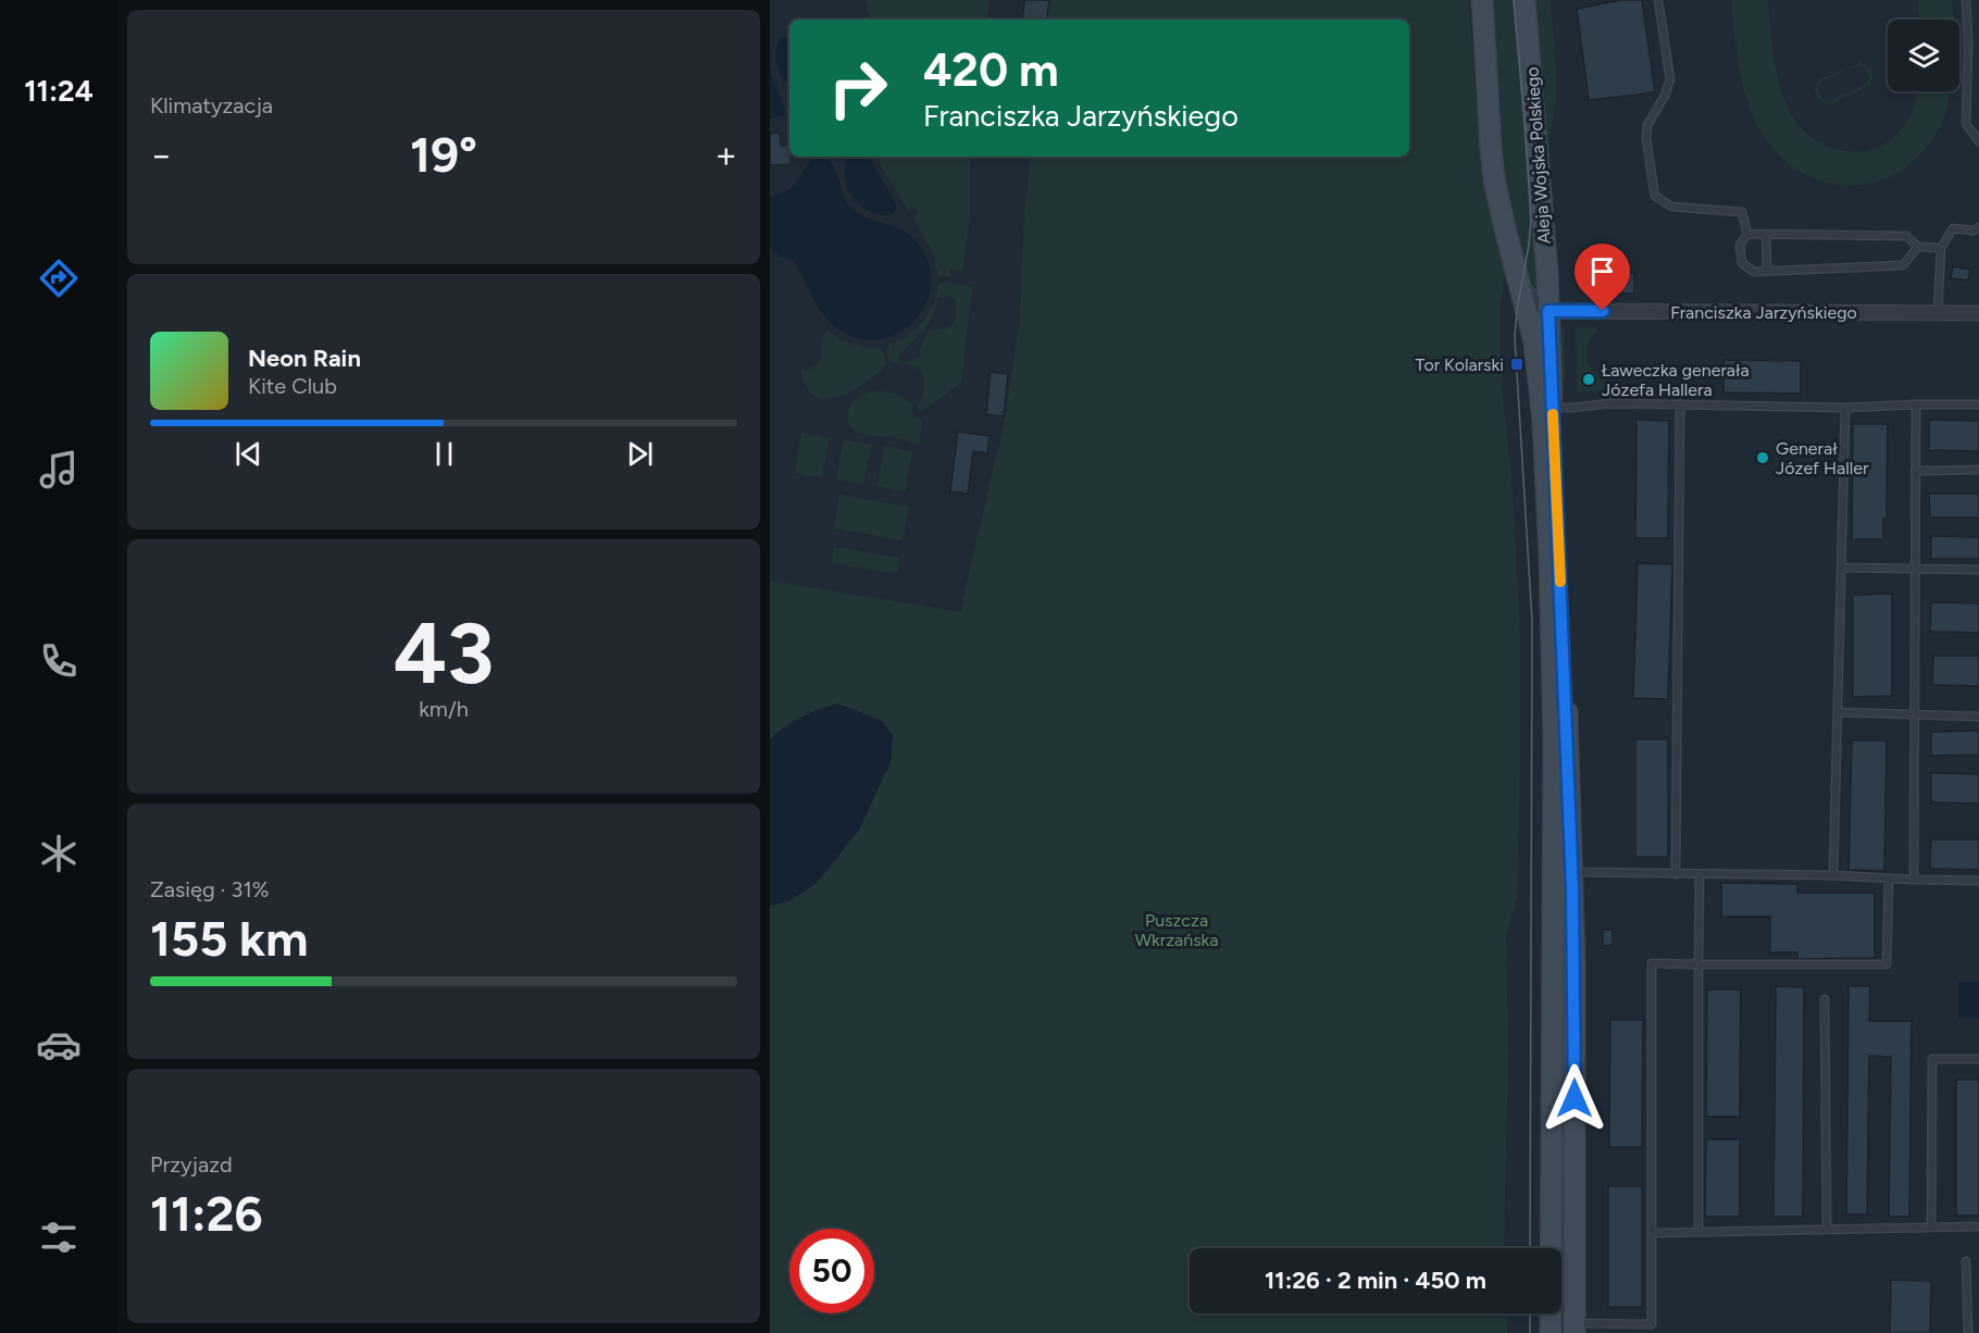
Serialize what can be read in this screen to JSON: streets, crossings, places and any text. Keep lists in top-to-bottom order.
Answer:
{
  "streets": {
    "main road": ["Aleja Wojska Polskiego"],
    "street": ["Franciszka Jarzyńskiego"]
  },
  "crossings": [
    ["Aleja Wojska Polskiego", "Franciszka Jarzyńskiego"]
  ],
  "parks": ["Puszcza Wkrzańska"],
  "places": {
    "transit": ["Tor Kolarski"],
    "other": ["Ławeczka generała Józefa Hallera", "Generał Józef Haller"]
  },
  "page": {
    "tabs": "11:24",
    "tile": [
      "Klimatyzacja",
      ["43", "km/h"],
      ["Zasięg · 31%", "155 km"],
      ["Przyjazd", "11:26"]
    ],
    "turn": ["420 m", "Franciszka Jarzyńskiego"],
    "heat": ["−", "19°", "+"],
    "song": ["Neon Rain", "Kite Club"],
    "limit": "50",
    "trip": "11:26 · 2 min · 450 m"
  }
}
